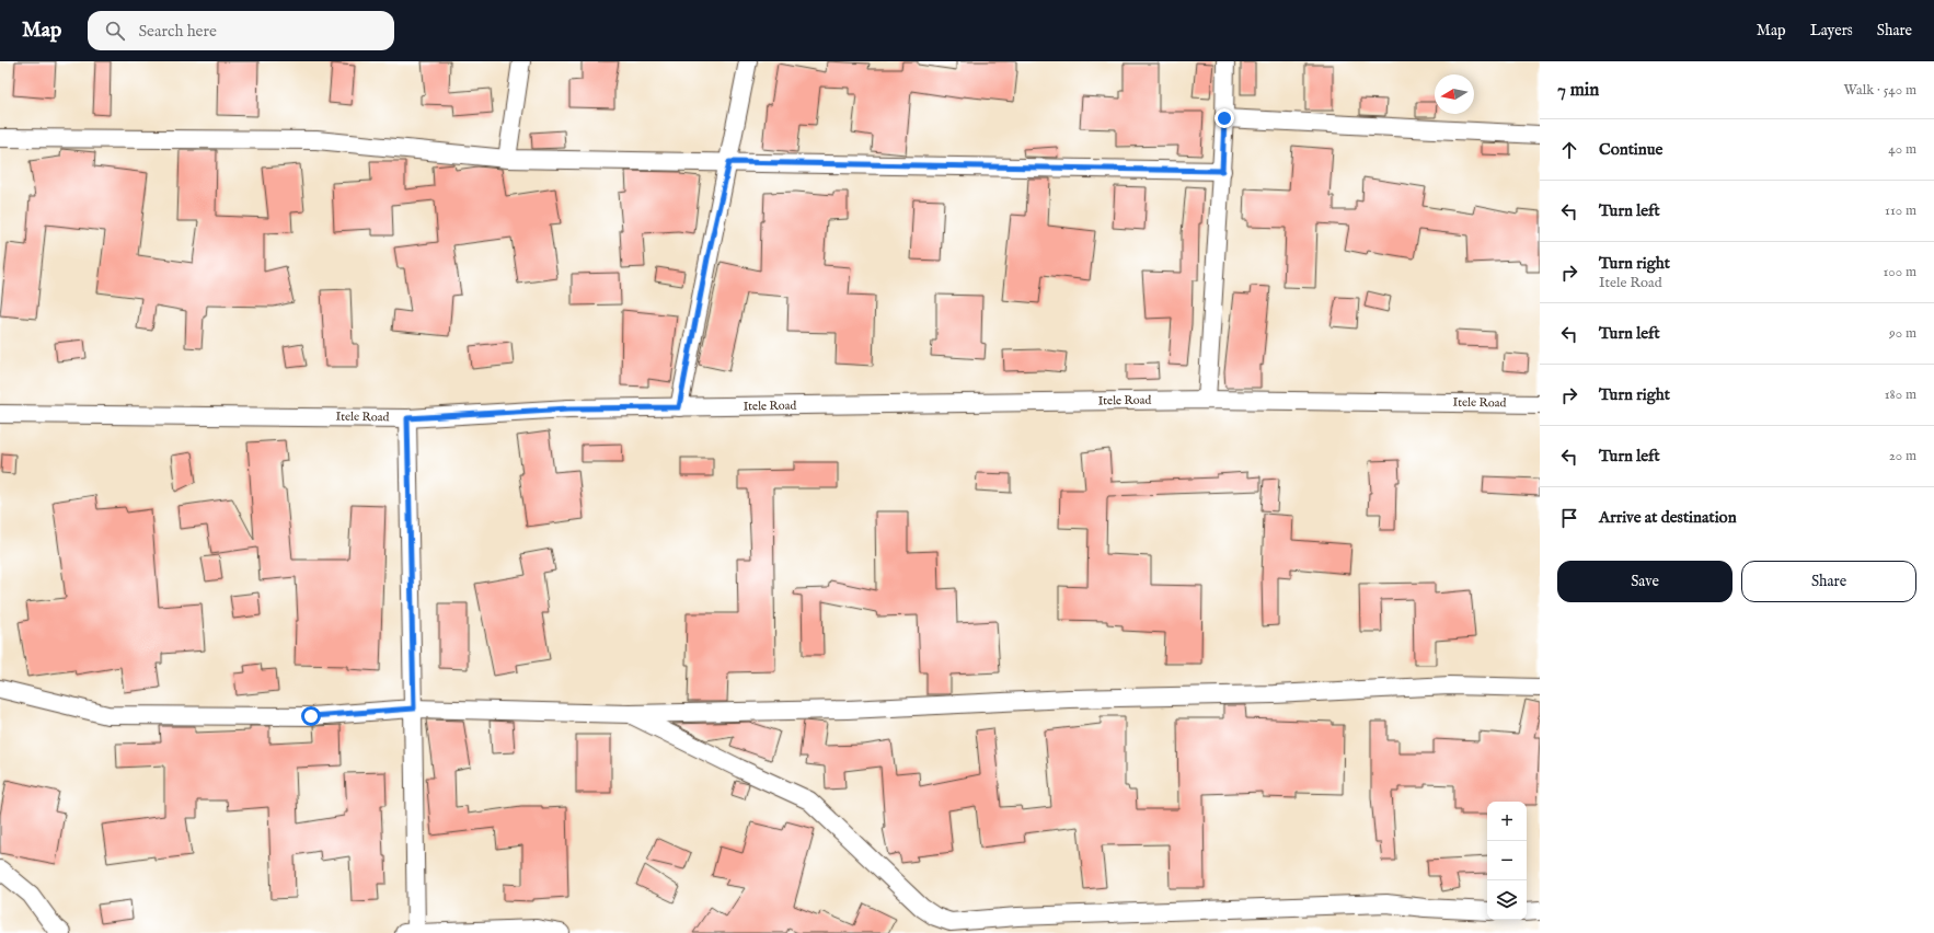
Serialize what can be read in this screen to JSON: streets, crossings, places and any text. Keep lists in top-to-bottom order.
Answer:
{
  "streets": {
    "street": ["Itele Road"]
  },
  "north": "left",
  "page": {
    "header": "Map",
    "search": "Search here",
    "nav": ["Map", "Layers", "Share"],
    "heading": ["7 min", "Walk · 540 m"],
    "list": [
      ["Continue", "40 m"],
      ["Turn left", "110 m"],
      ["Turn right", "Itele Road", "100 m"],
      ["Turn left", "90 m"],
      ["Turn right", "180 m"],
      ["Turn left", "20 m"],
      "Arrive at destination"
    ],
    "buttons": ["Save", "Share"],
    "map_buttons": ["+", "−"]
  }
}
